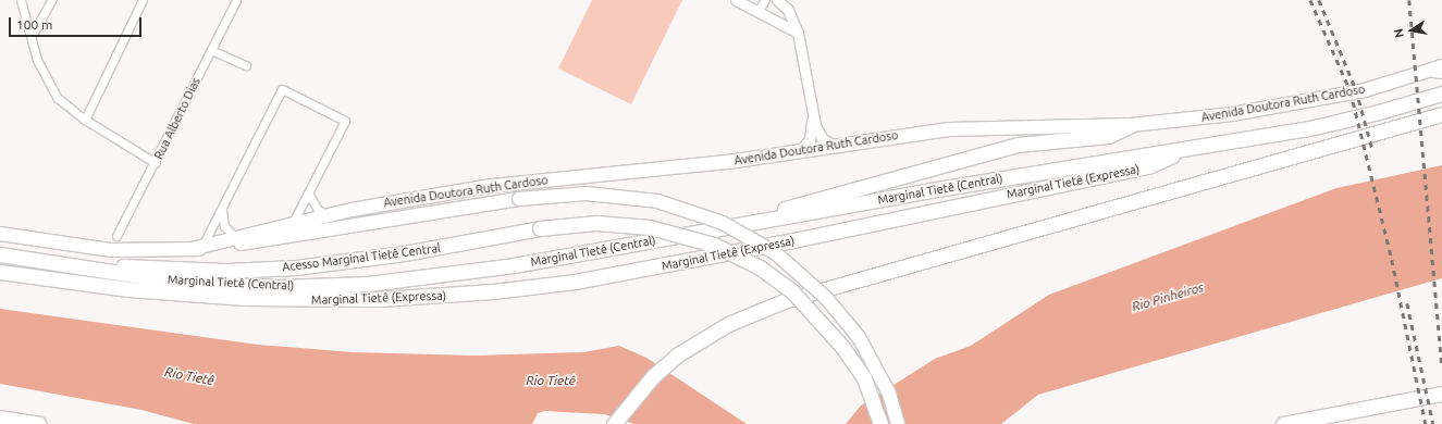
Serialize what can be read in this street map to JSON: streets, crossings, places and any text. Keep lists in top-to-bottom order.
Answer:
{
  "streets": {
    "highway": [
      "Avenida Doutora Ruth Cardoso",
      "Marginal Tietê (Expressa)",
      "Marginal Tietê (Central)",
      "Acesso Marginal Tietê Central"
    ],
    "street": ["Rua Alberto Dias"]
  },
  "crossings": [
    ["Marginal Tietê (Expressa)", "Marginal Tietê (Central)"],
    ["Marginal Tietê (Central)", "Acesso Marginal Tietê Central"]
  ],
  "water": ["Rio Pinheiros", "Rio Tietê"],
  "scale_bar": "100 m",
  "north": "left"
}
